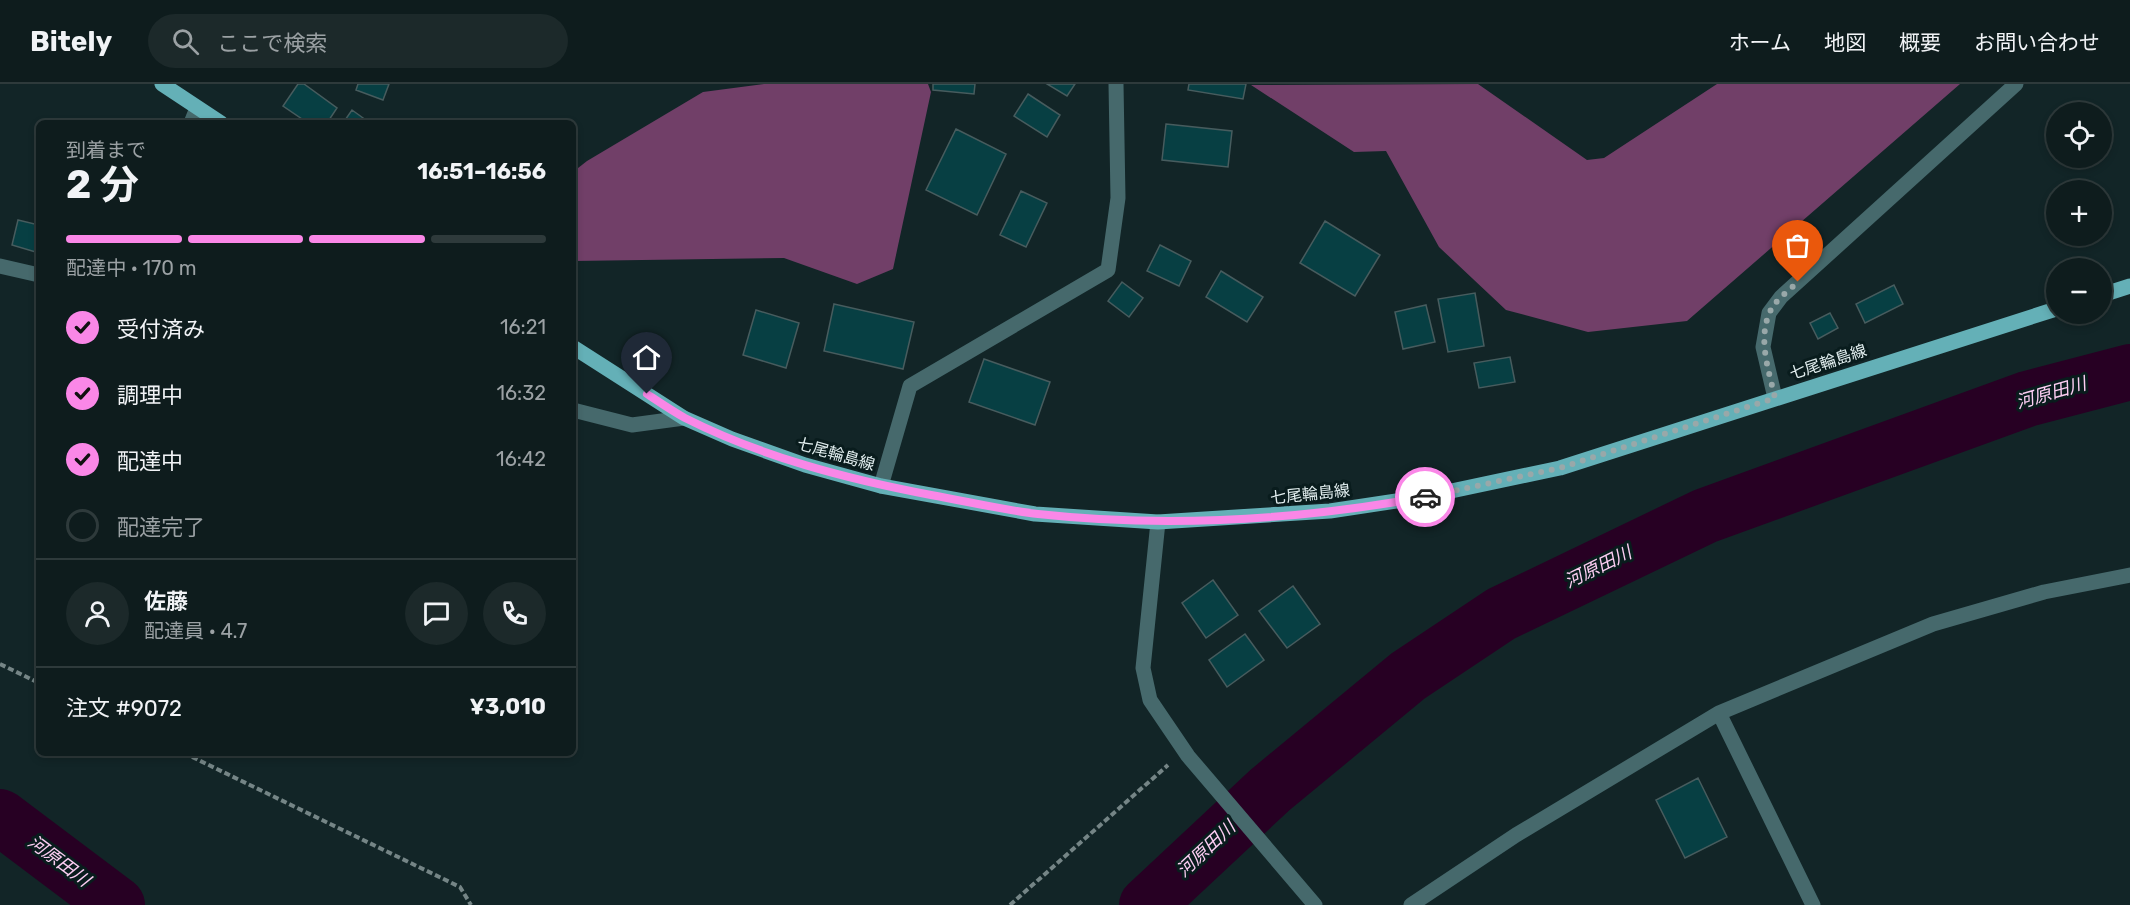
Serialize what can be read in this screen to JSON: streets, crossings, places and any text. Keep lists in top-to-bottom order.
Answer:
{
  "streets": {
    "main road": ["七尾輪島線"]
  },
  "water": ["河原田川"],
  "page": {
    "header": "Bitely",
    "search": "ここで検索",
    "nav": [
      "ホーム",
      "地図",
      "概要",
      "お問い合わせ"
    ],
    "map_buttons": ["+", "−"],
    "heading": ["2 分", "到着まで", "16:51–16:56"],
    "panel": [
      "佐藤",
      "配達員 · 4.7",
      "注文 #9072",
      "¥3,010"
    ],
    "bar": "配達中 · 170 m",
    "list": [
      ["受付済み", "16:21"],
      ["調理中", "16:32"],
      ["配達中", "16:42"],
      "配達完了"
    ]
  }
}
